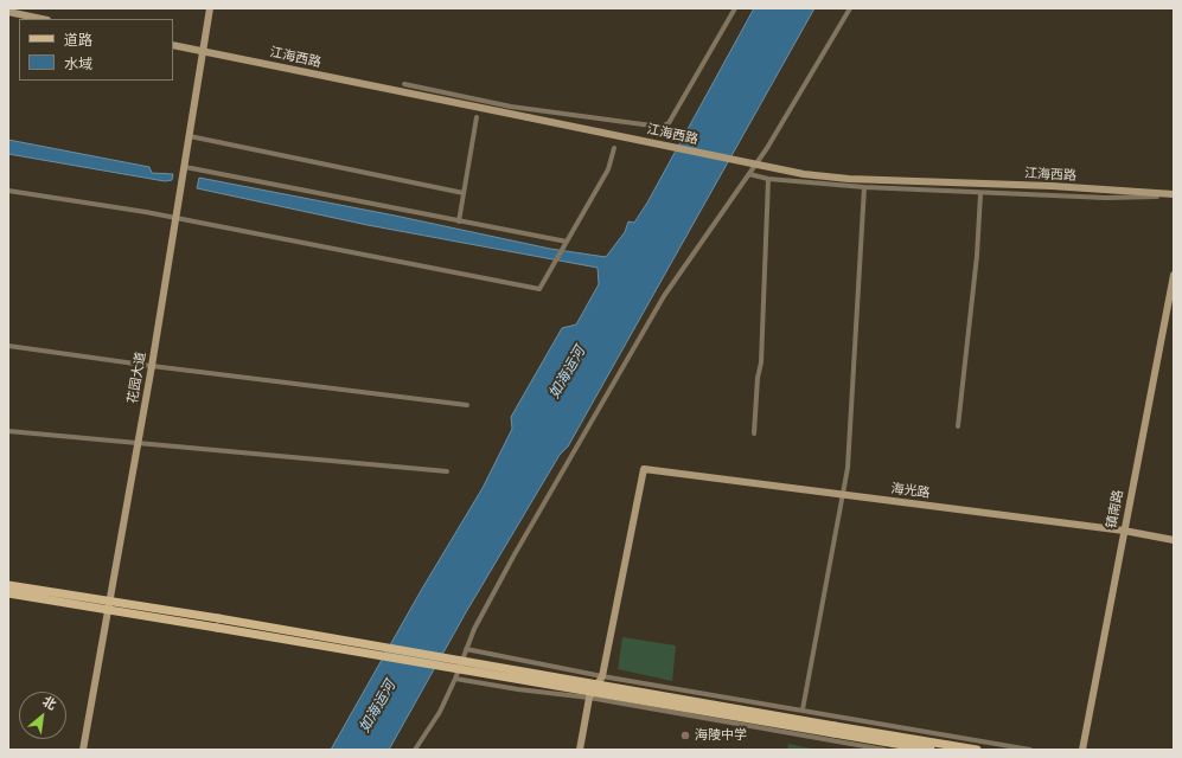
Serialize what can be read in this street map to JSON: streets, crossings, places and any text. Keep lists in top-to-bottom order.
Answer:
{
  "streets": {
    "street": [
      "江海西路",
      "花园大道",
      "海光路",
      "镇南路"
    ]
  },
  "crossings": [
    ["江海西路", "花园大道"],
    ["海光路", "镇南路"]
  ],
  "water": ["如海运河"],
  "places": ["海陵中学"],
  "legend": ["道路", "水域"],
  "north": "top right"
}
